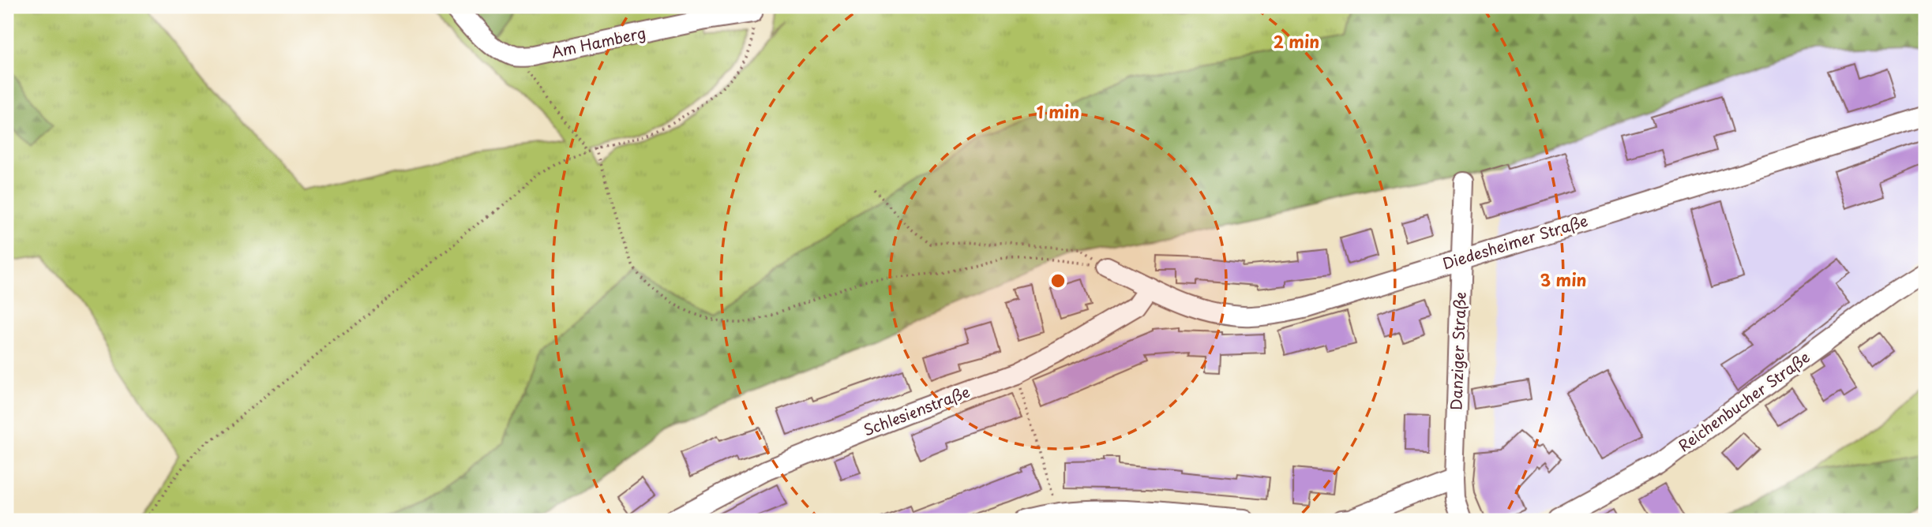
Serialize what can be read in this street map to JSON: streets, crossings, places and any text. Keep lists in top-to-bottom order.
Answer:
{
  "streets": {
    "street": [
      "Am Hamberg",
      "Diedesheimer Straße",
      "Danziger Straße",
      "Reichenbucher Straße",
      "Schlesienstraße"
    ]
  },
  "crossings": [
    ["Diedesheimer Straße", "Danziger Straße"],
    ["Diedesheimer Straße", "Schlesienstraße"]
  ],
  "rings": ["2 min", "1 min", "3 min"]
}
